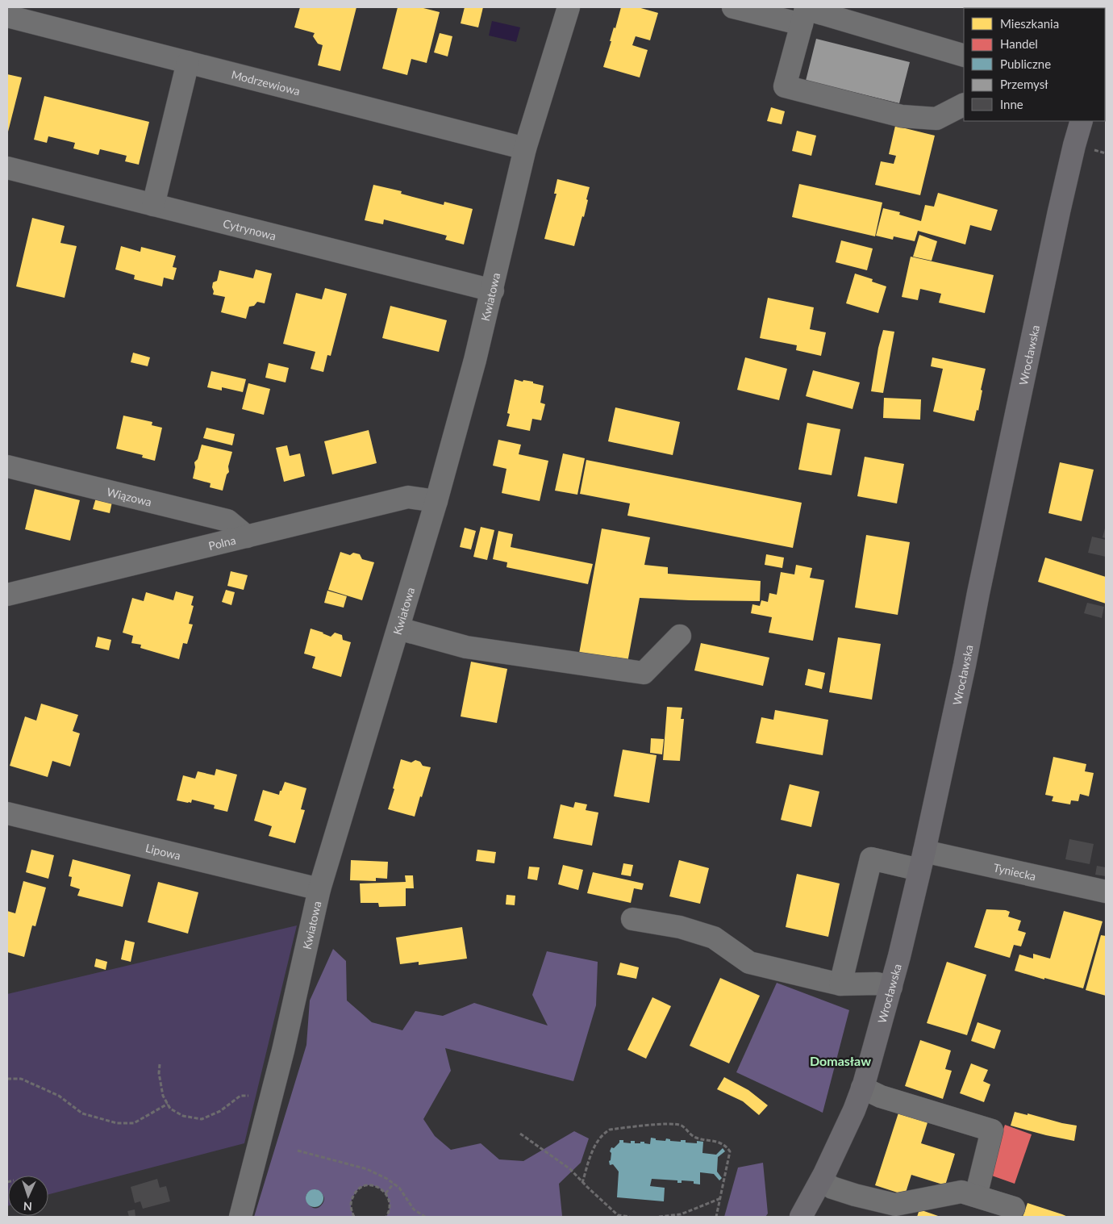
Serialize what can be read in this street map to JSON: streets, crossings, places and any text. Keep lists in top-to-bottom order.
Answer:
{
  "streets": {
    "main road": ["Wrocławska"],
    "street": [
      "Modrzewiowa",
      "Cytrynowa",
      "Kwiatowa",
      "Wiązowa",
      "Polna",
      "Lipowa",
      "Tyniecka"
    ]
  },
  "crossings": [
    ["Modrzewiowa", "Kwiatowa"],
    ["Cytrynowa", "Kwiatowa"],
    ["Kwiatowa", "Polna"],
    ["Kwiatowa", "Lipowa"],
    ["Wrocławska", "Tyniecka"],
    ["Wiązowa", "Polna"]
  ],
  "districts": ["Domasław"],
  "legend": [
    "Mieszkania",
    "Handel",
    "Publiczne",
    "Przemysł",
    "Inne"
  ],
  "north": "bottom"
}
